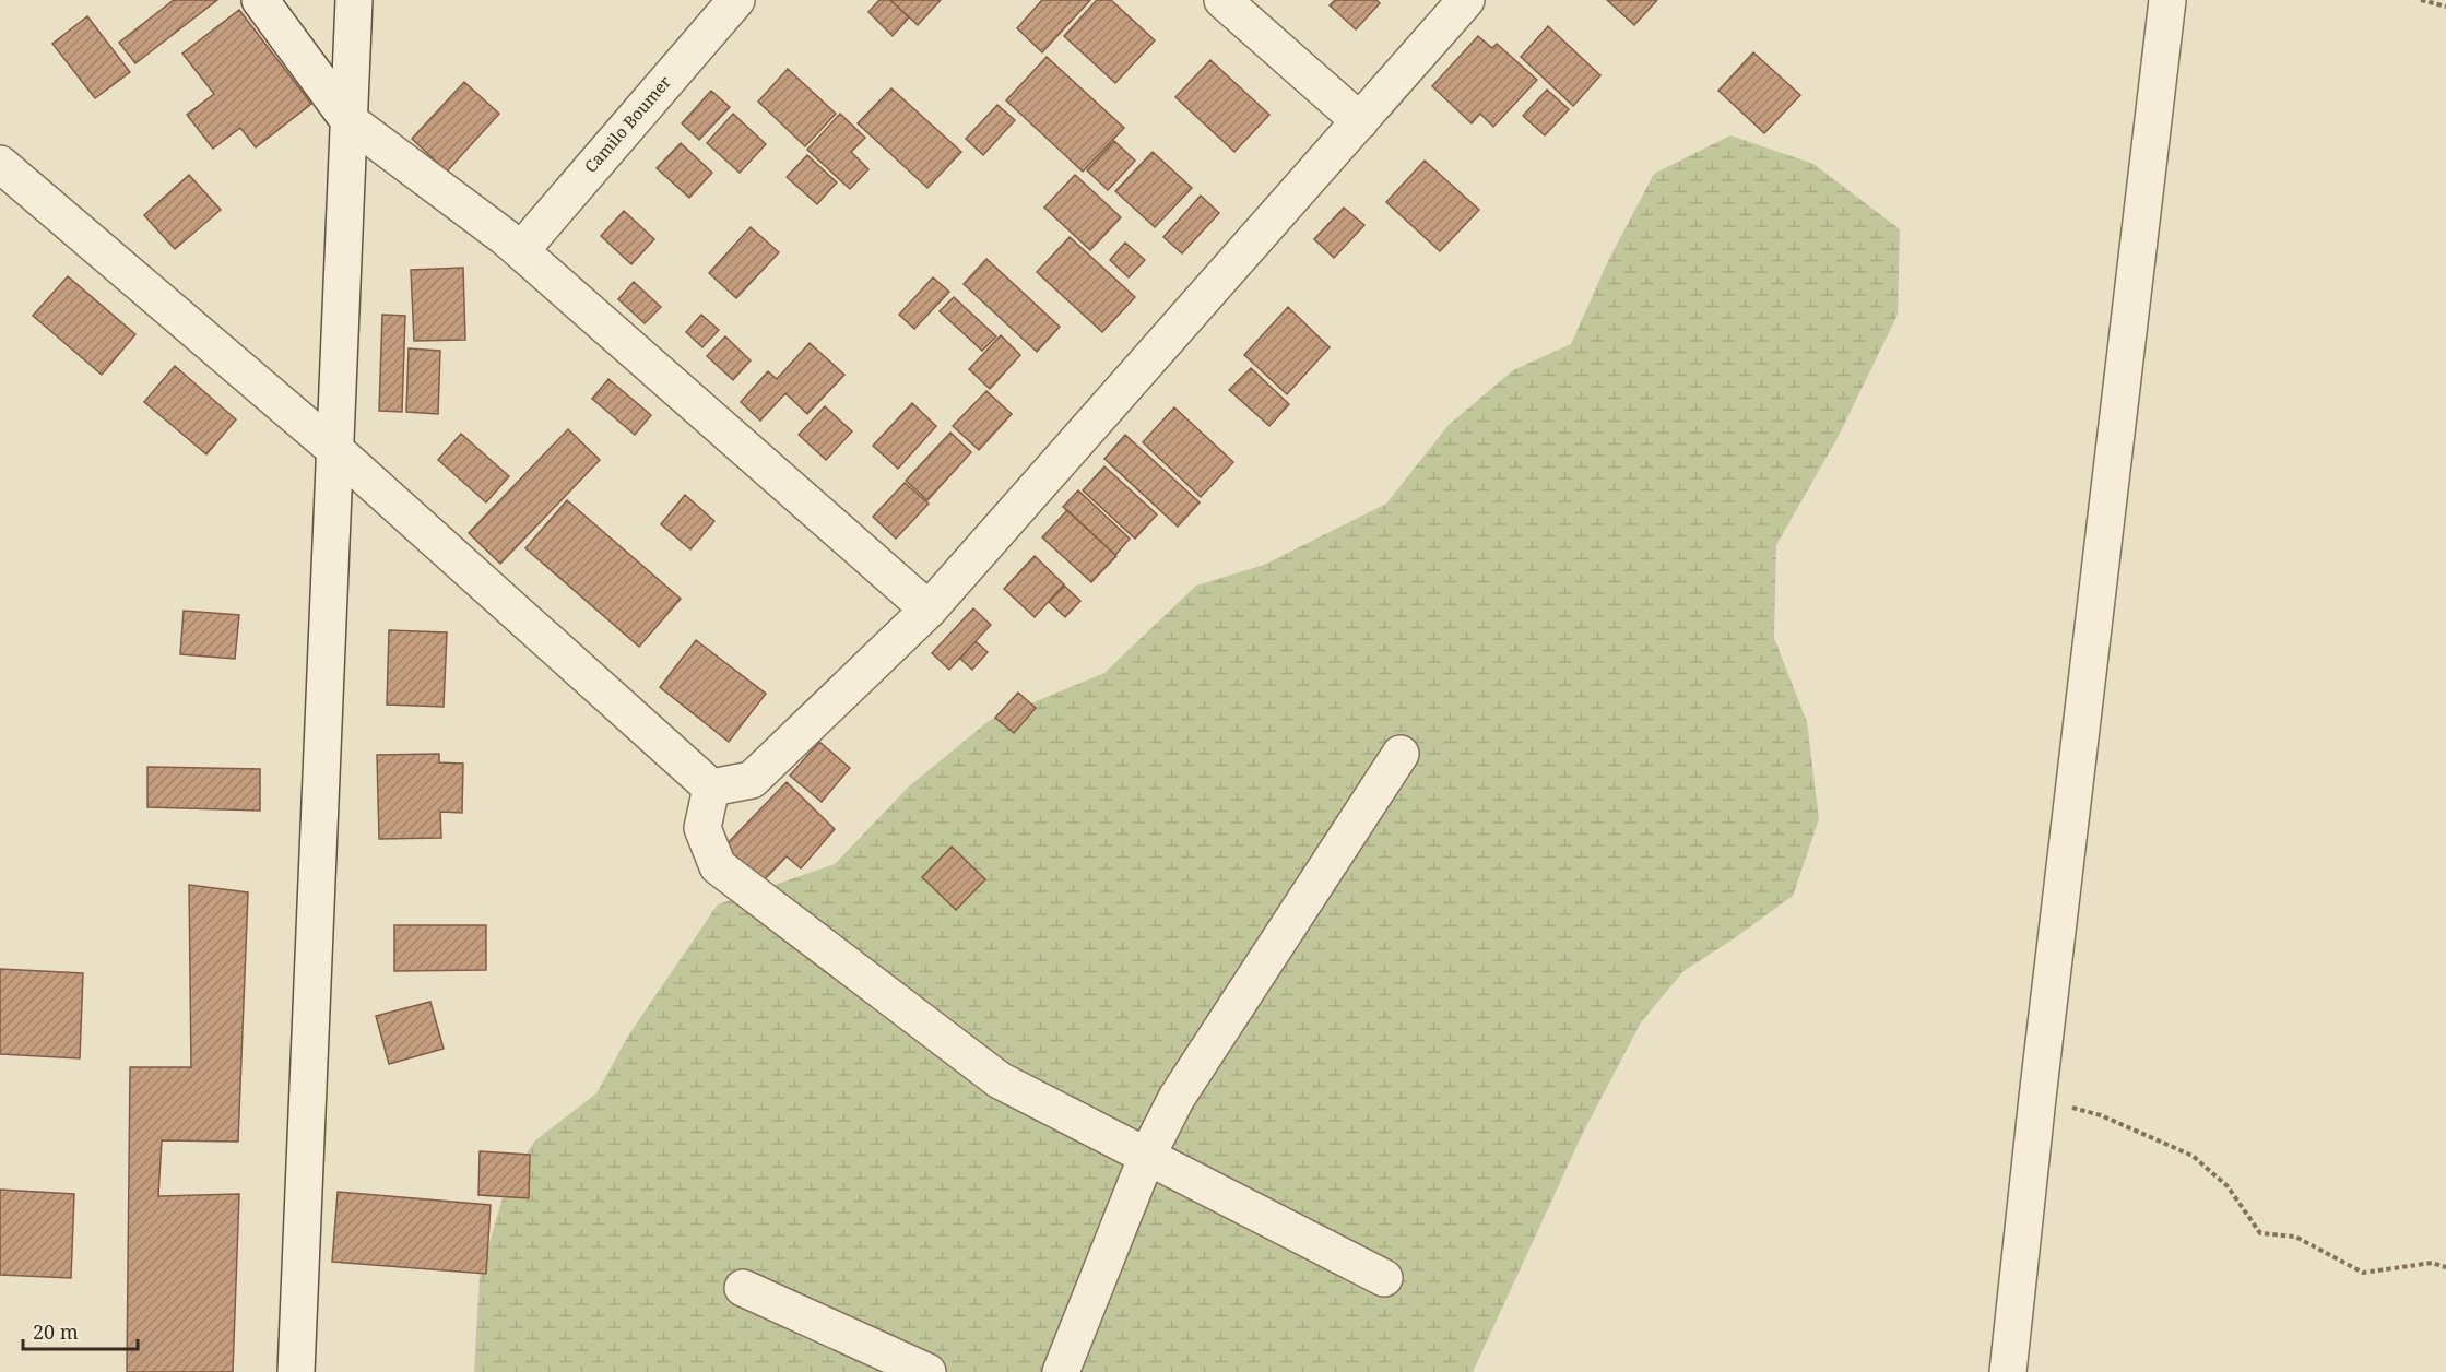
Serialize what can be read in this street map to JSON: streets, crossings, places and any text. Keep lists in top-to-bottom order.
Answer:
{
  "streets": {
    "street": ["Camilo Boumer"]
  },
  "scale_bar": "20 m"
}
